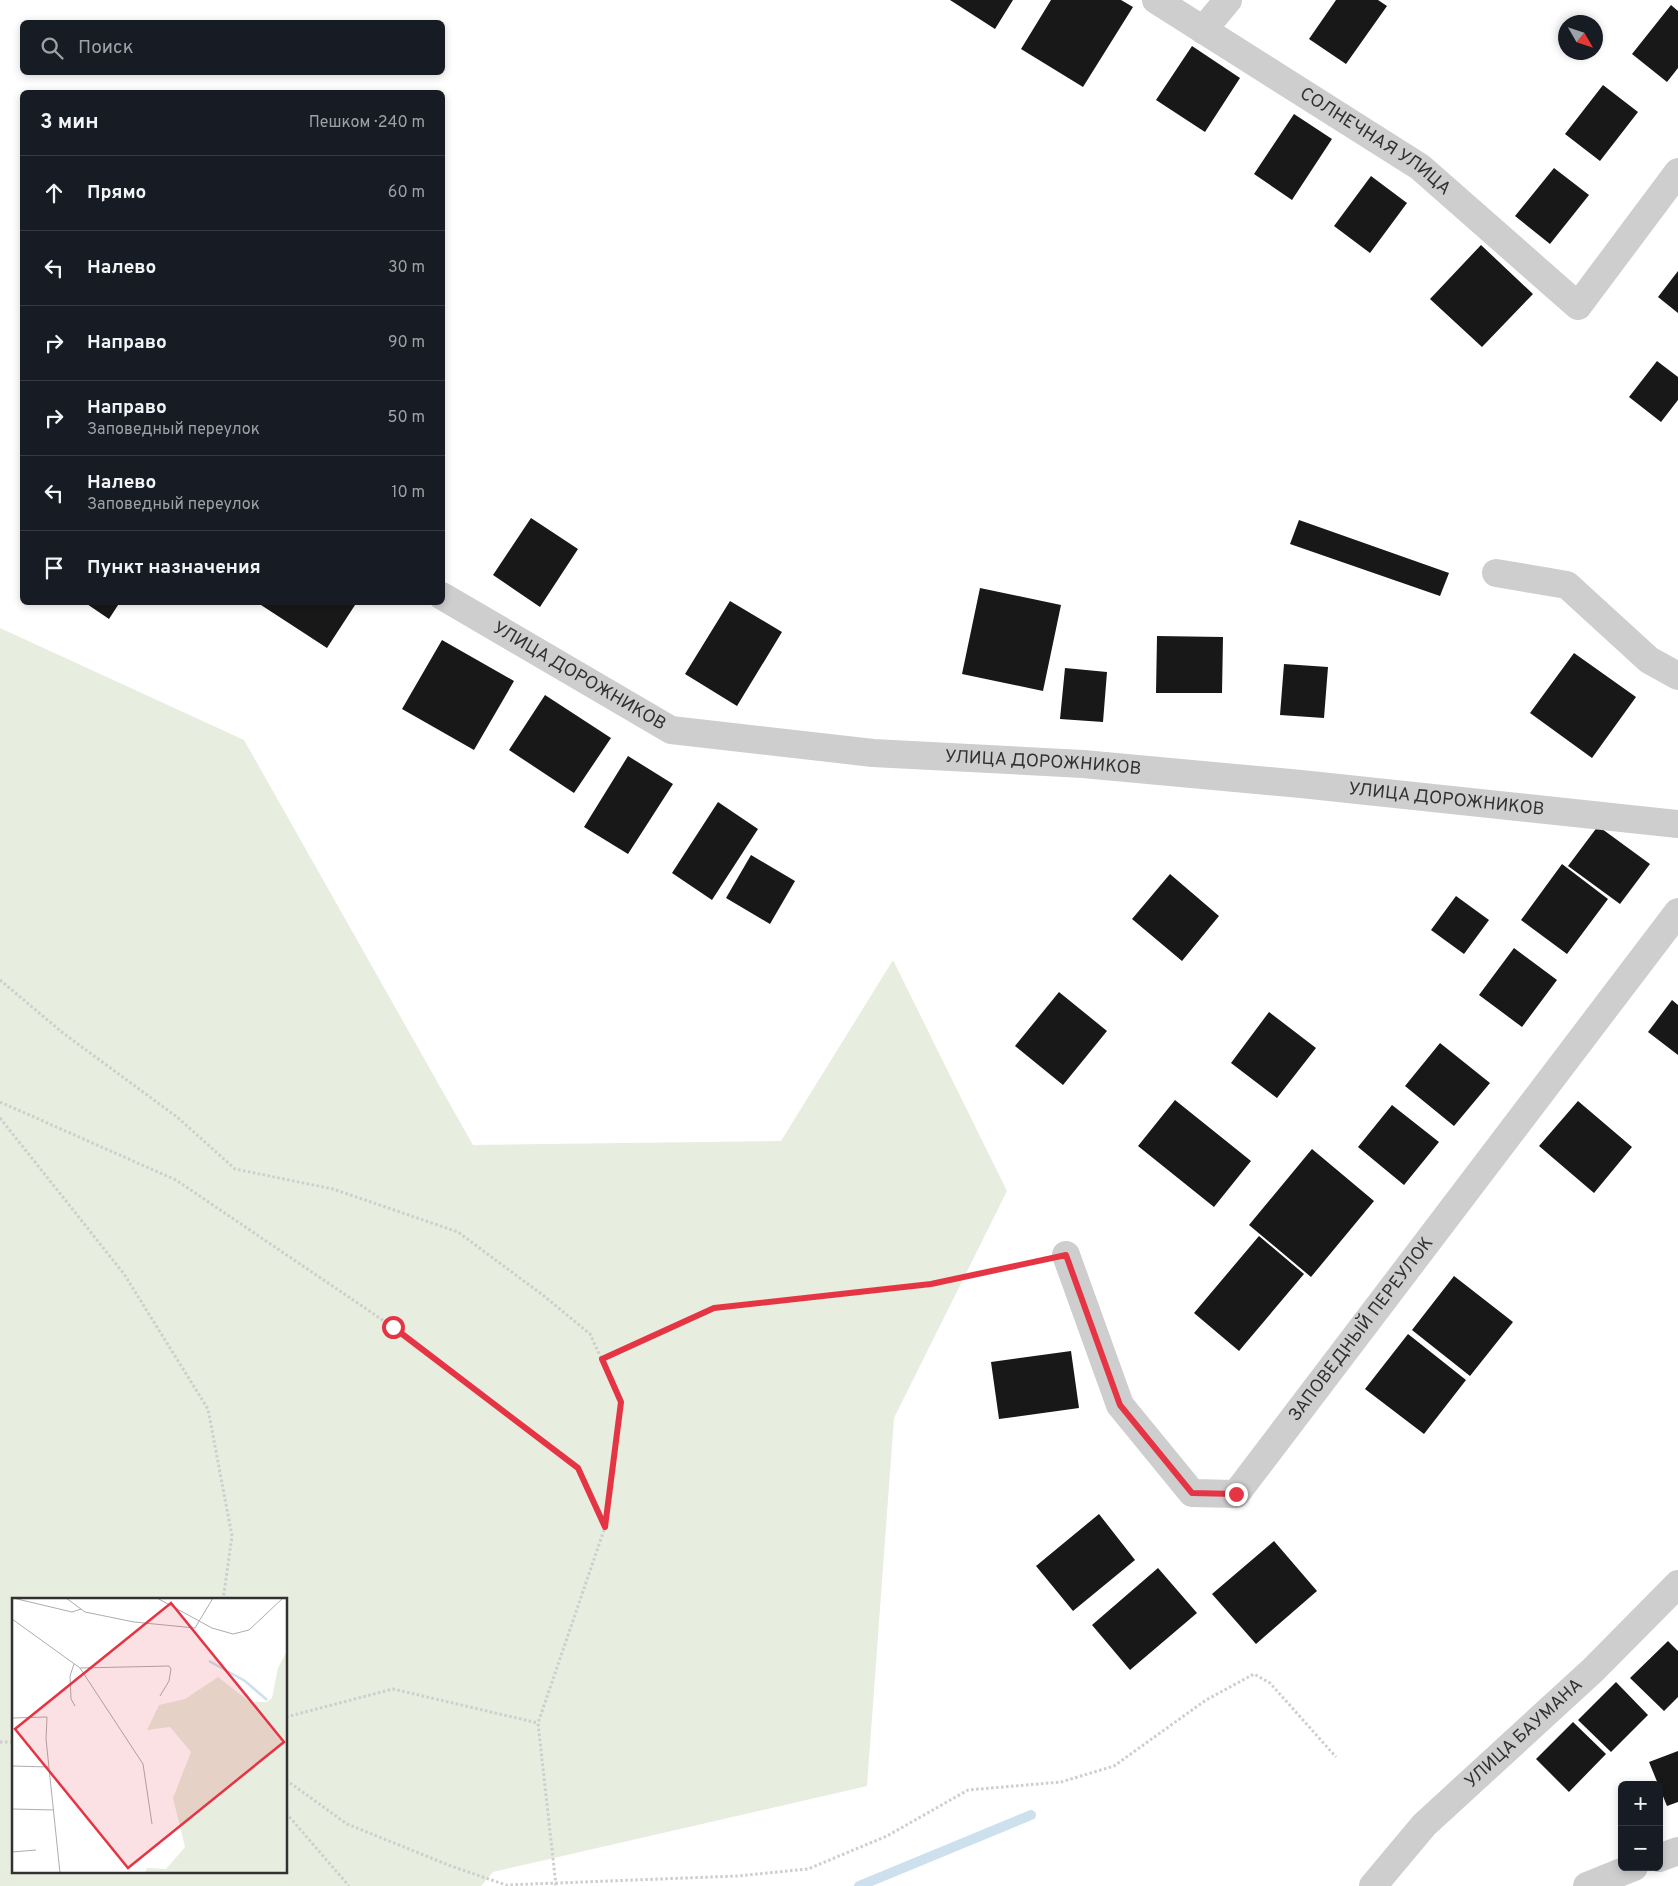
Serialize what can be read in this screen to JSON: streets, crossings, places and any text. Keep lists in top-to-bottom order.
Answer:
{
  "streets": {
    "street": [
      "СОЛНЕЧНАЯ УЛИЦА",
      "УЛИЦА ДОРОЖНИКОВ",
      "ЗАПОВЕДНЫЙ ПЕРЕУЛОК",
      "УЛИЦА БАУМАНА"
    ]
  },
  "north": "bottom right",
  "page": {
    "search": "Поиск",
    "heading": ["3 мин", "Пешком · 240 m"],
    "list": [
      ["Прямо", "60 m"],
      ["Налево", "30 m"],
      ["Направо", "90 m"],
      ["Направо", "Заповедный переулок", "50 m"],
      ["Налево", "Заповедный переулок", "10 m"],
      "Пункт назначения"
    ],
    "map_buttons": ["+", "−"]
  }
}
